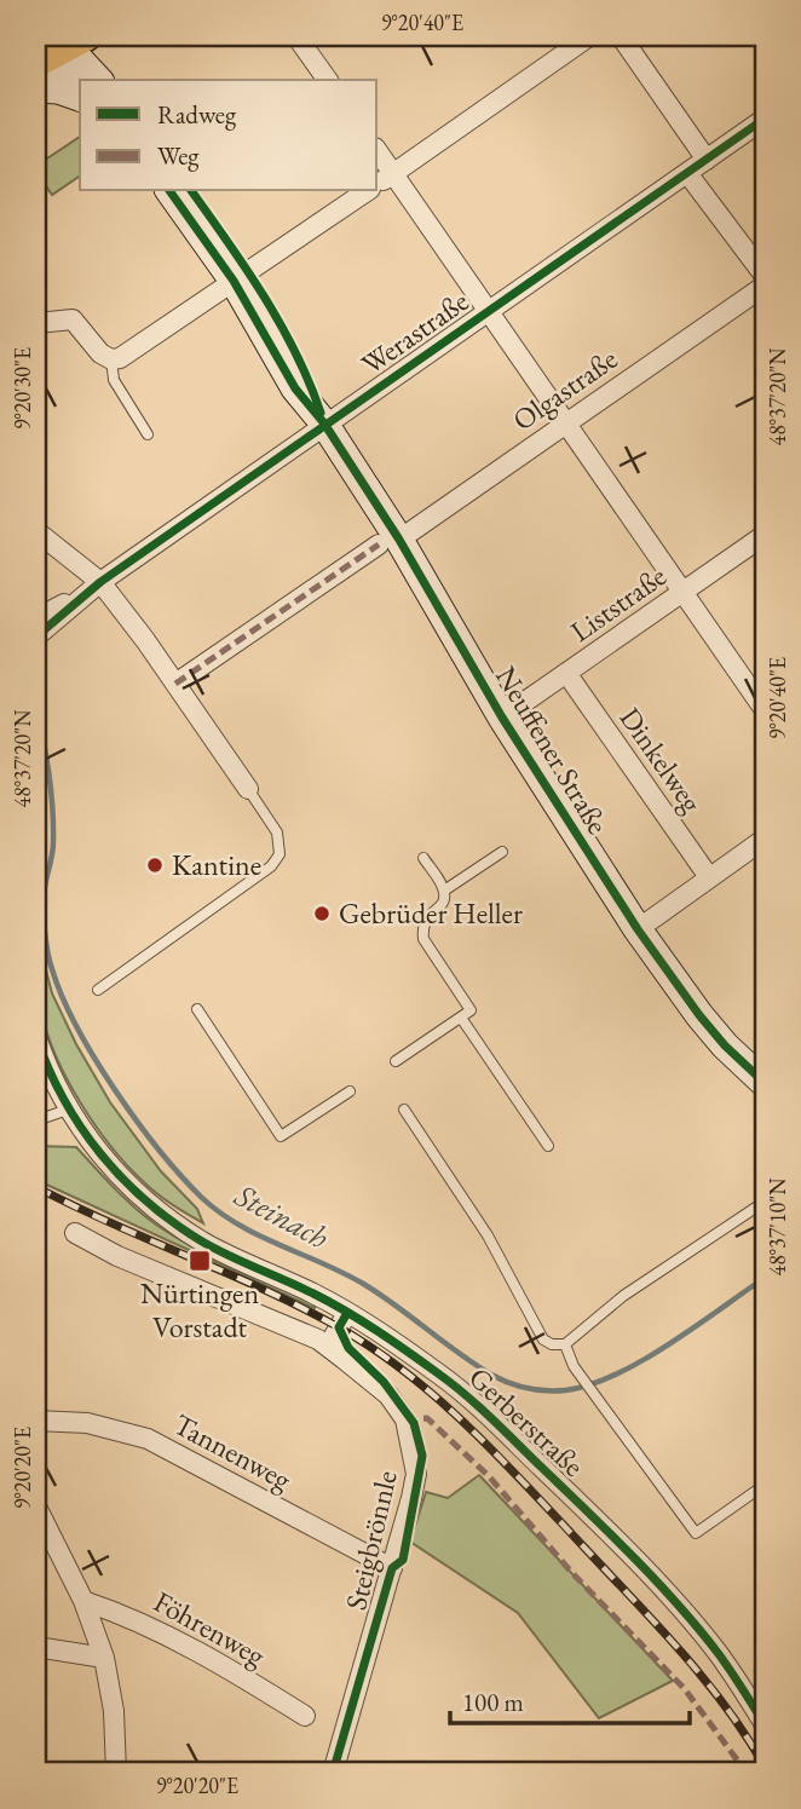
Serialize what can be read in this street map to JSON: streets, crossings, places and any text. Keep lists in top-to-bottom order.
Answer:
{
  "streets": {
    "main road": ["Neuffener Straße"],
    "street": [
      "Werastraße",
      "Olgastraße",
      "Liststraße",
      "Dinkelweg",
      "Gerberstraße",
      "Tannenweg",
      "Steigbrönnle",
      "Föhrenweg"
    ]
  },
  "crossings": [
    ["Werastraße", "Neuffener Straße"],
    ["Olgastraße", "Neuffener Straße"],
    ["Liststraße", "Neuffener Straße"],
    ["Liststraße", "Dinkelweg"],
    ["Tannenweg", "Steigbrönnle"]
  ],
  "water": ["Steinach"],
  "places": {
    "other": ["Kantine", "Gebrüder Heller"],
    "transit": ["Nürtingen Vorstadt"]
  },
  "legend": ["Radweg", "Weg"],
  "scale_bar": "100 m",
  "coordinates": [
    "9°20'40\"E",
    "9°20'30\"E",
    "48°37'20\"N",
    "48°37'10\"N",
    "9°20'20\"E"
  ]
}
